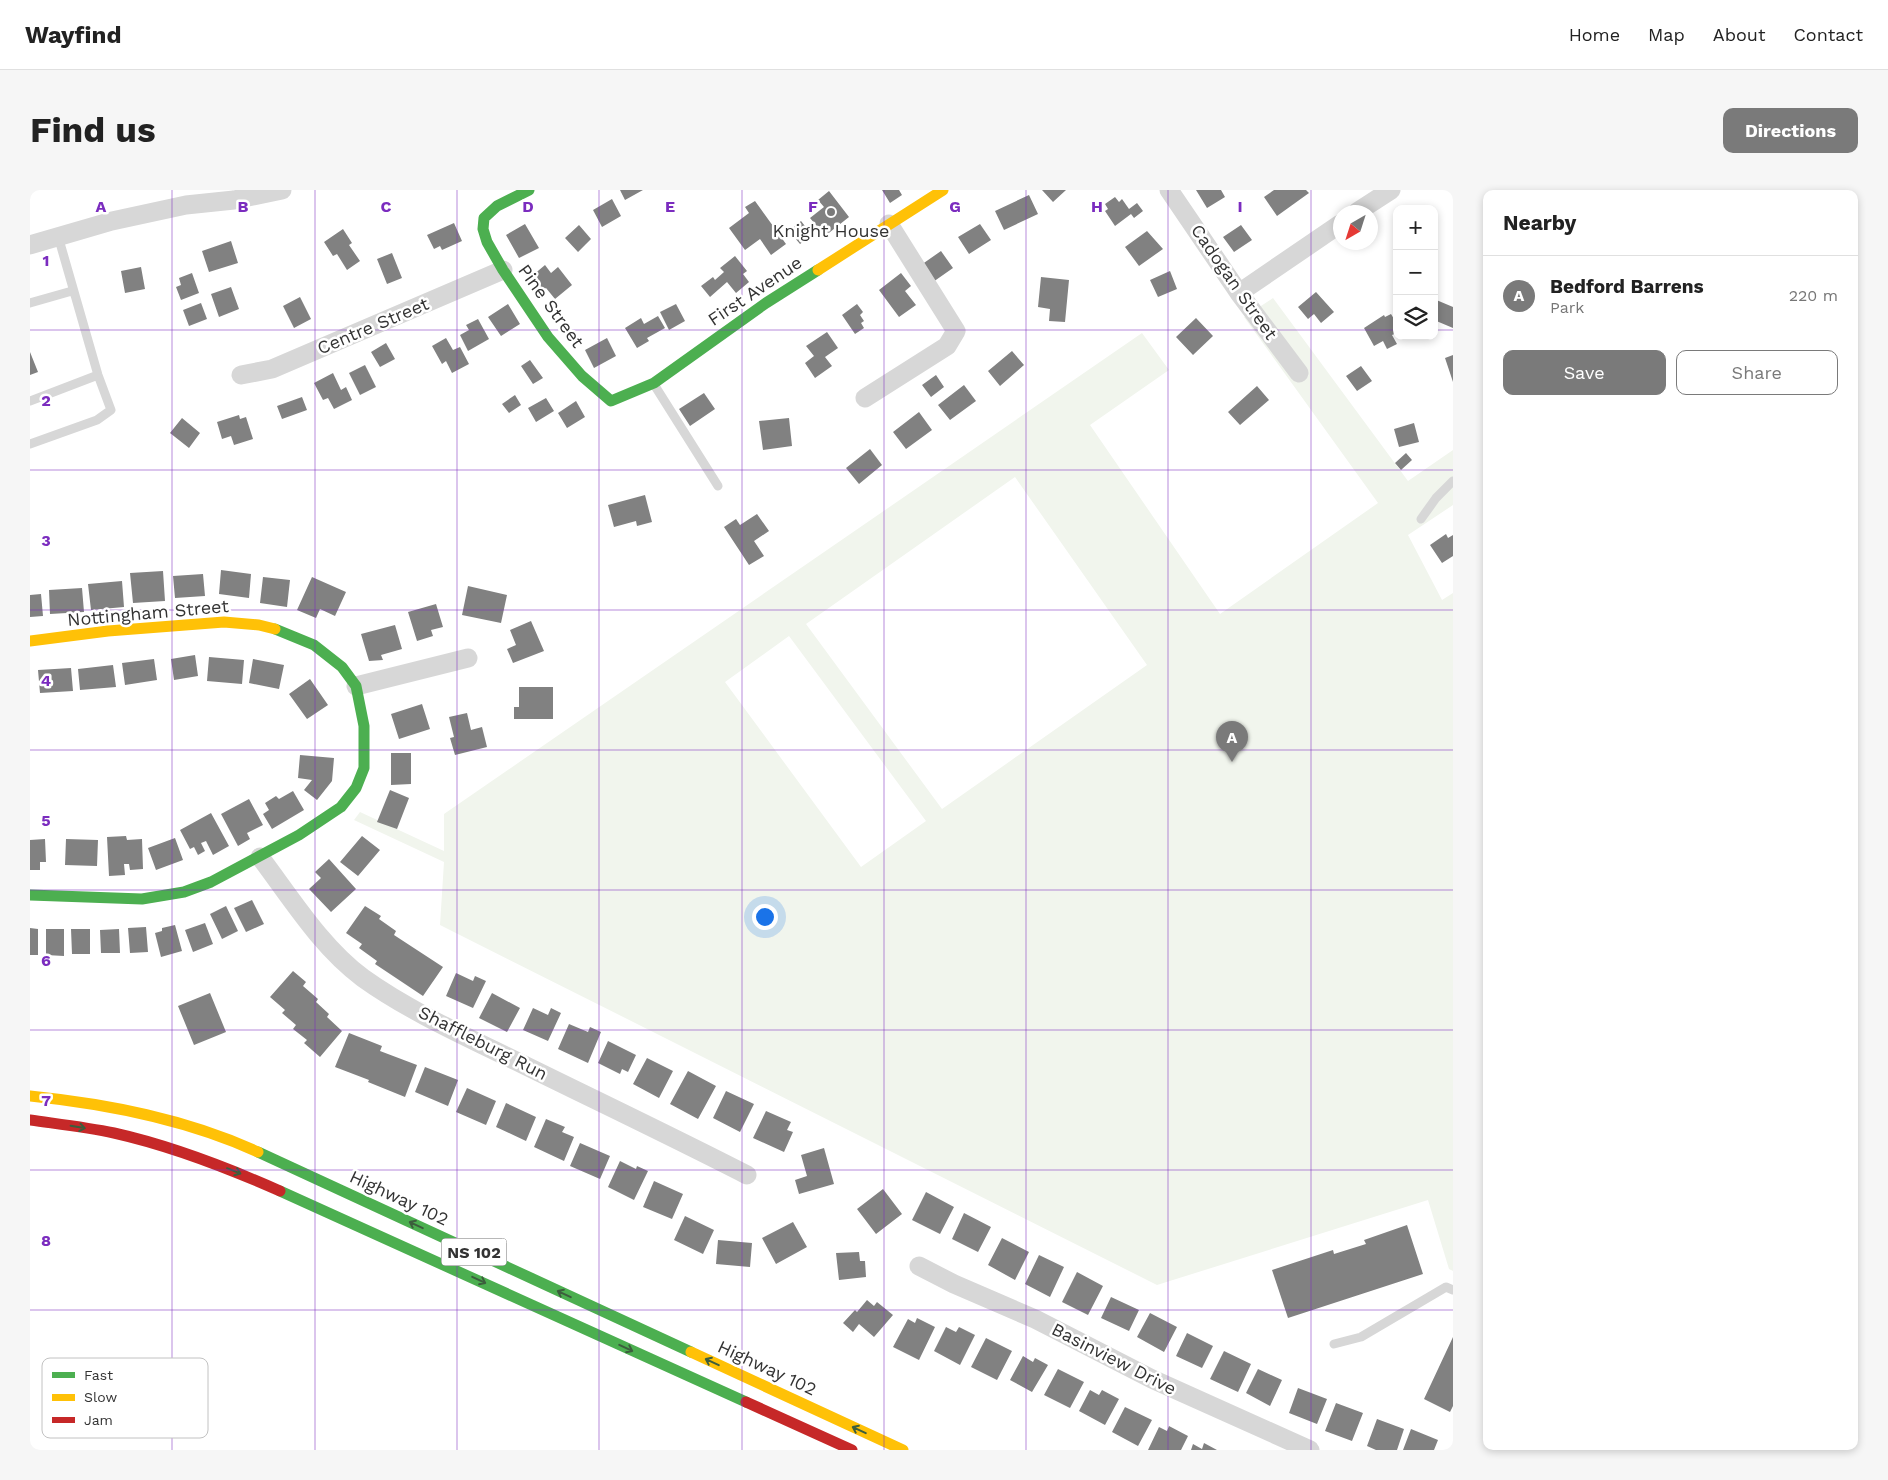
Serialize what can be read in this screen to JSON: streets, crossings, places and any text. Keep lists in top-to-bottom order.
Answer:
{
  "streets": {
    "main road": [
      "First Avenue",
      "Pine Street",
      "Nottingham Street",
      "Highway 102",
      "NS 102"
    ],
    "street": [
      "Cadogan Street",
      "Centre Street",
      "Shaffleburg Run",
      "Basinview Drive"
    ]
  },
  "crossings": [
    ["First Avenue", "Pine Street"],
    ["Pine Street", "Centre Street"],
    ["Nottingham Street", "Shaffleburg Run"]
  ],
  "places": ["Knight House"],
  "legend": ["Fast", "Slow", "Jam"],
  "north": "bottom left",
  "page": {
    "header": "Wayfind",
    "nav": [
      "Home",
      "Map",
      "About",
      "Contact"
    ],
    "buttons": [
      "Directions",
      ["Save", "Share"]
    ],
    "title": "Find us",
    "heading": "Nearby",
    "map_buttons": ["+", "−"],
    "list": [
      {
        "mark": "A",
        "name": "Bedford Barrens",
        "note": "Park",
        "value": "220 m"
      }
    ],
    "pins": "A"
  },
  "grid": {
    "columns": [
      "A",
      "B",
      "C",
      "D",
      "E",
      "F",
      "G",
      "H",
      "I"
    ],
    "rows": [
      "1",
      "2",
      "3",
      "4",
      "5",
      "6",
      "7",
      "8"
    ]
  }
}
